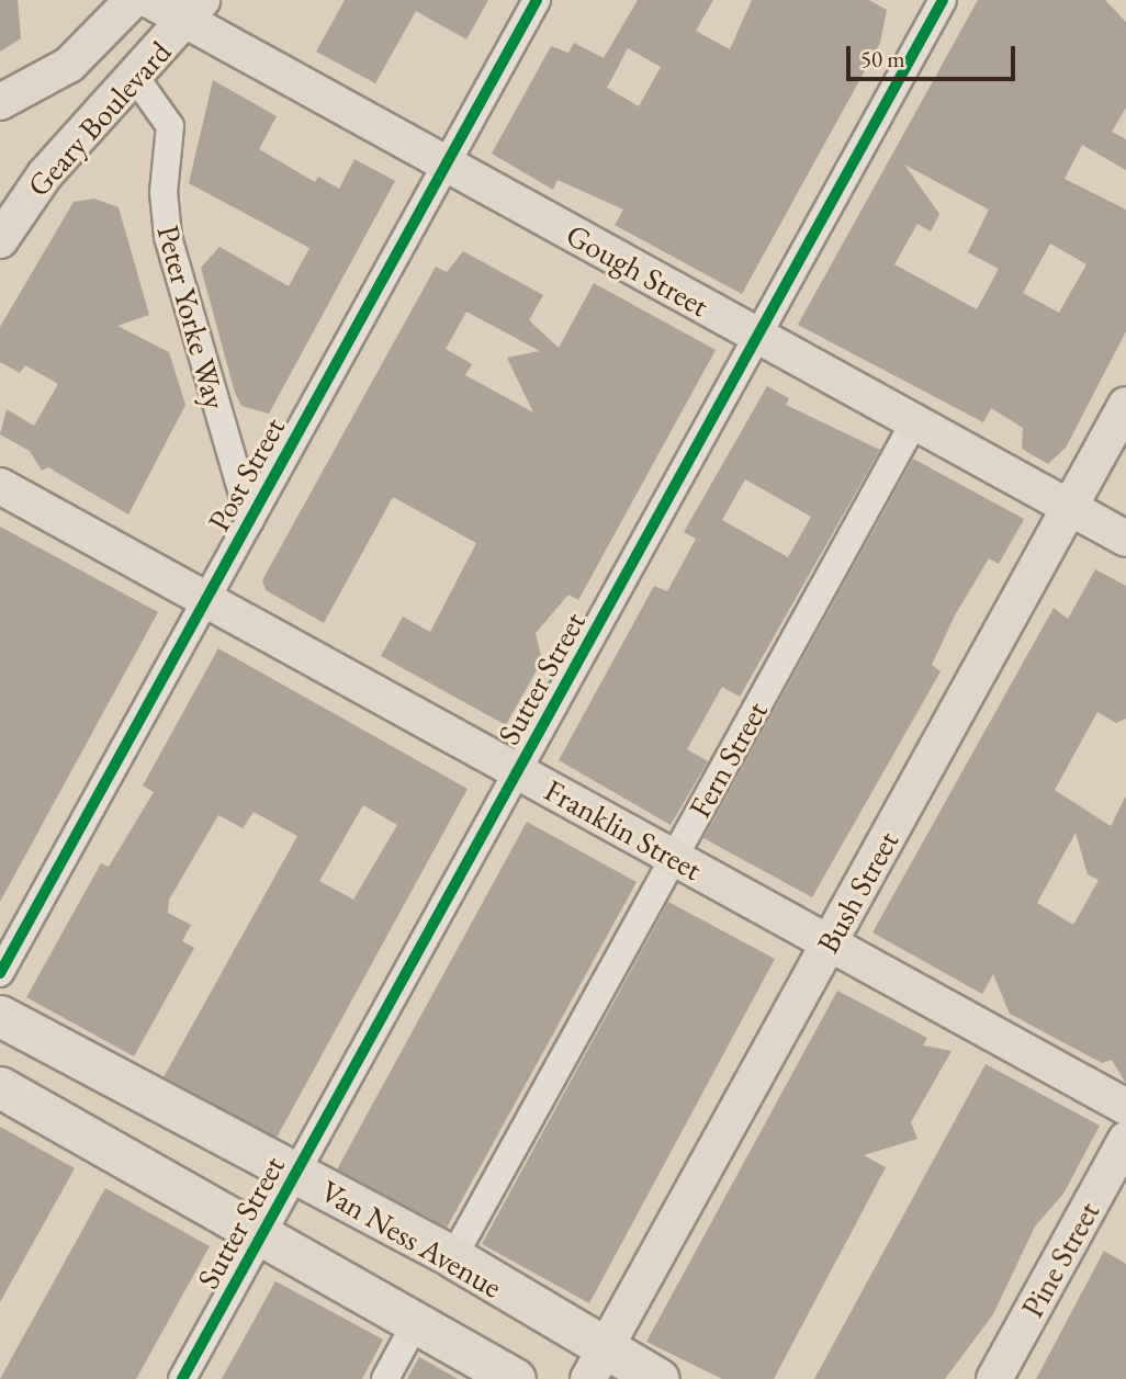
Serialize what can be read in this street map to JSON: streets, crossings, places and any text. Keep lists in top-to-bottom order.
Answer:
{
  "streets": {
    "highway": ["Van Ness Avenue"],
    "main road": [
      "Geary Boulevard",
      "Gough Street",
      "Franklin Street",
      "Bush Street",
      "Pine Street"
    ],
    "street": [
      "Peter Yorke Way",
      "Post Street",
      "Sutter Street",
      "Fern Street"
    ]
  },
  "crossings": [
    ["Geary Boulevard", "Gough Street"],
    ["Geary Boulevard", "Peter Yorke Way"],
    ["Gough Street", "Post Street"],
    ["Gough Street", "Sutter Street"],
    ["Gough Street", "Fern Street"],
    ["Gough Street", "Bush Street"],
    ["Peter Yorke Way", "Post Street"],
    ["Post Street", "Franklin Street"],
    ["Sutter Street", "Franklin Street"],
    ["Sutter Street", "Van Ness Avenue"],
    ["Fern Street", "Franklin Street"],
    ["Fern Street", "Van Ness Avenue"],
    ["Franklin Street", "Bush Street"],
    ["Bush Street", "Van Ness Avenue"]
  ],
  "scale_bar": "50 m"
}
